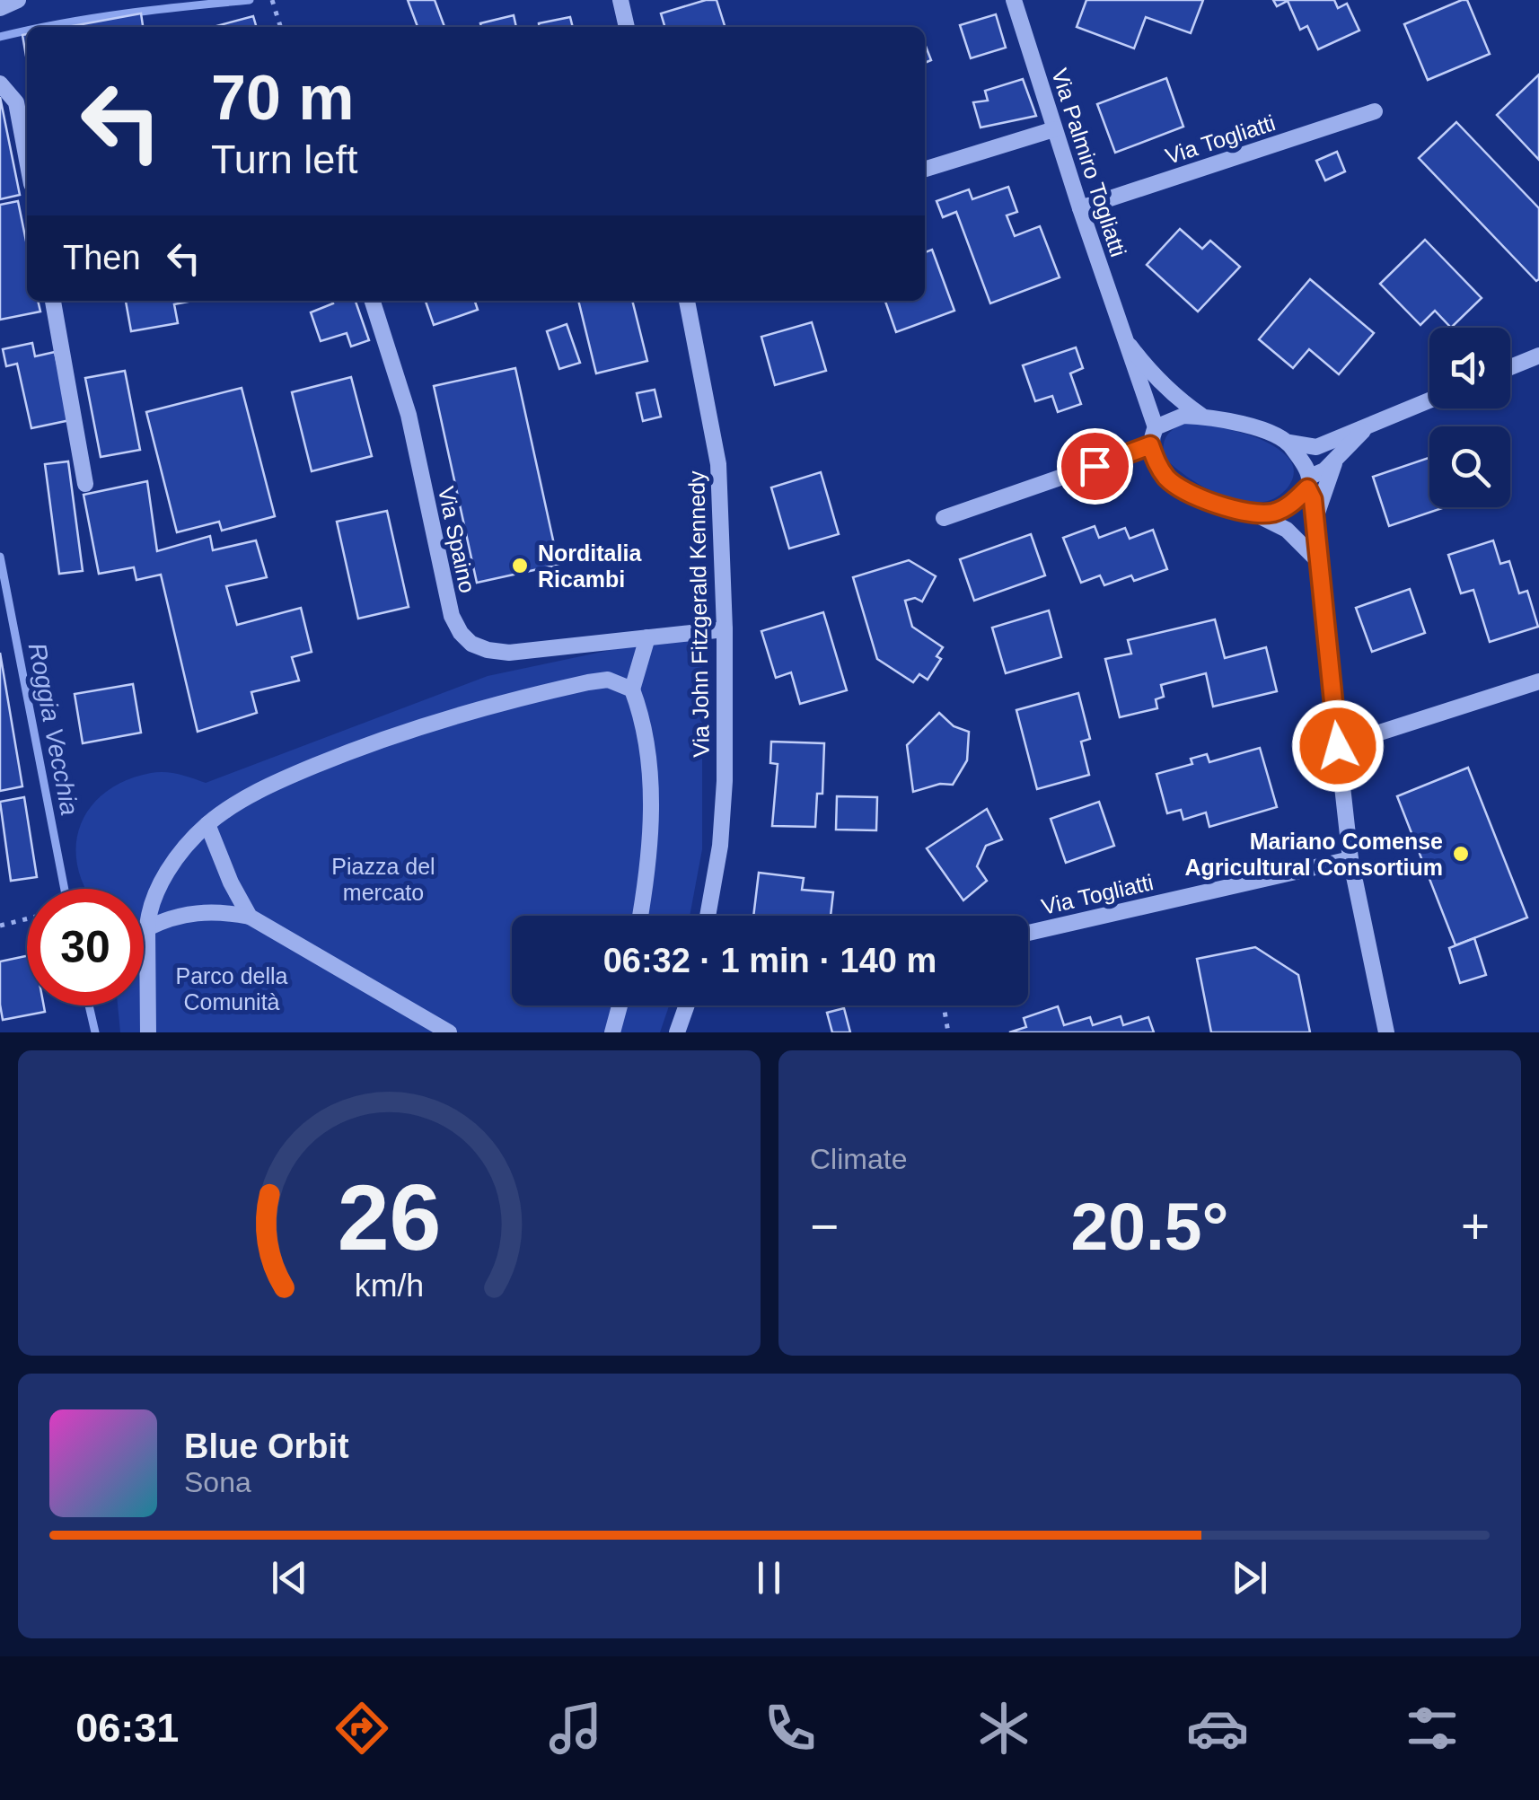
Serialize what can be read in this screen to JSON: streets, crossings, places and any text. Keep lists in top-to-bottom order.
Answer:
{
  "streets": {
    "street": [
      "Via Togliatti",
      "Via Palmiro Togliatti",
      "Via Spaino",
      "Via John Fitzgerald Kennedy"
    ]
  },
  "crossings": [
    ["Via Togliatti", "Via Palmiro Togliatti"],
    ["Via Spaino", "Via John Fitzgerald Kennedy"]
  ],
  "water": ["Roggia Vecchia"],
  "parks": ["Piazza del mercato", "Parco della Comunità"],
  "places": ["Norditalia Ricambi", "Mariano Comense Agricultural Consortium"],
  "page": {
    "turn": ["70 m", "Turn left"],
    "then": "Then",
    "limit": "30",
    "trip": "06:32 · 1 min · 140 m",
    "tile": "Climate",
    "heat": ["−", "20.5°", "+"],
    "song": ["Blue Orbit", "Sona"],
    "tabs": "06:31",
    "gauge": ["26", "km/h"]
  }
}
